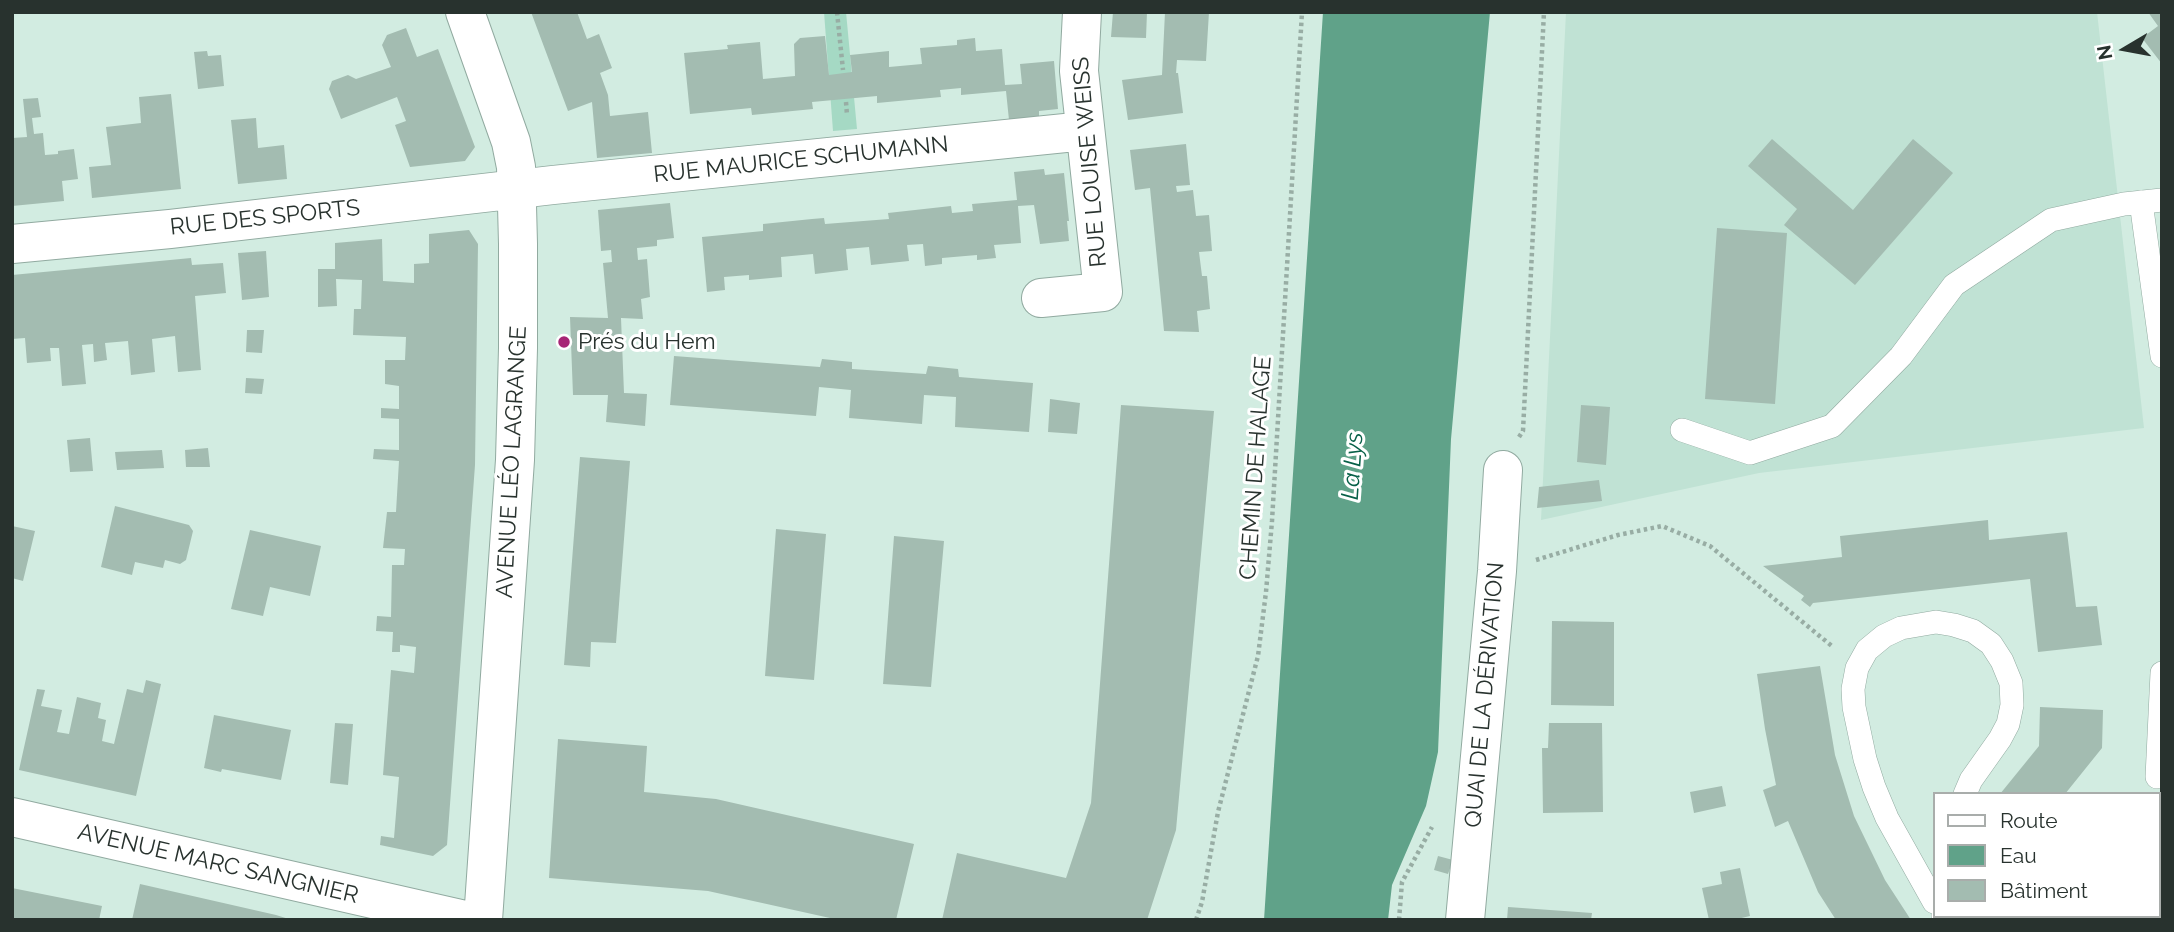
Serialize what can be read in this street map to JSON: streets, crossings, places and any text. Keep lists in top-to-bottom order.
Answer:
{
  "streets": {
    "street": [
      "RUE MAURICE SCHUMANN",
      "RUE LOUISE WEISS",
      "RUE DES SPORTS",
      "AVENUE LÉO LAGRANGE",
      "QUAI DE LA DÉRIVATION",
      "AVENUE MARC SANGNIER"
    ],
    "path": ["CHEMIN DE HALAGE"]
  },
  "crossings": [
    ["RUE MAURICE SCHUMANN", "RUE LOUISE WEISS"],
    ["RUE MAURICE SCHUMANN", "RUE DES SPORTS"],
    ["RUE MAURICE SCHUMANN", "AVENUE LÉO LAGRANGE"],
    ["RUE DES SPORTS", "AVENUE LÉO LAGRANGE"]
  ],
  "water": ["La Lys"],
  "places": ["Prés du Hem"],
  "legend": ["Route", "Eau", "Bâtiment"],
  "north": "left"
}
